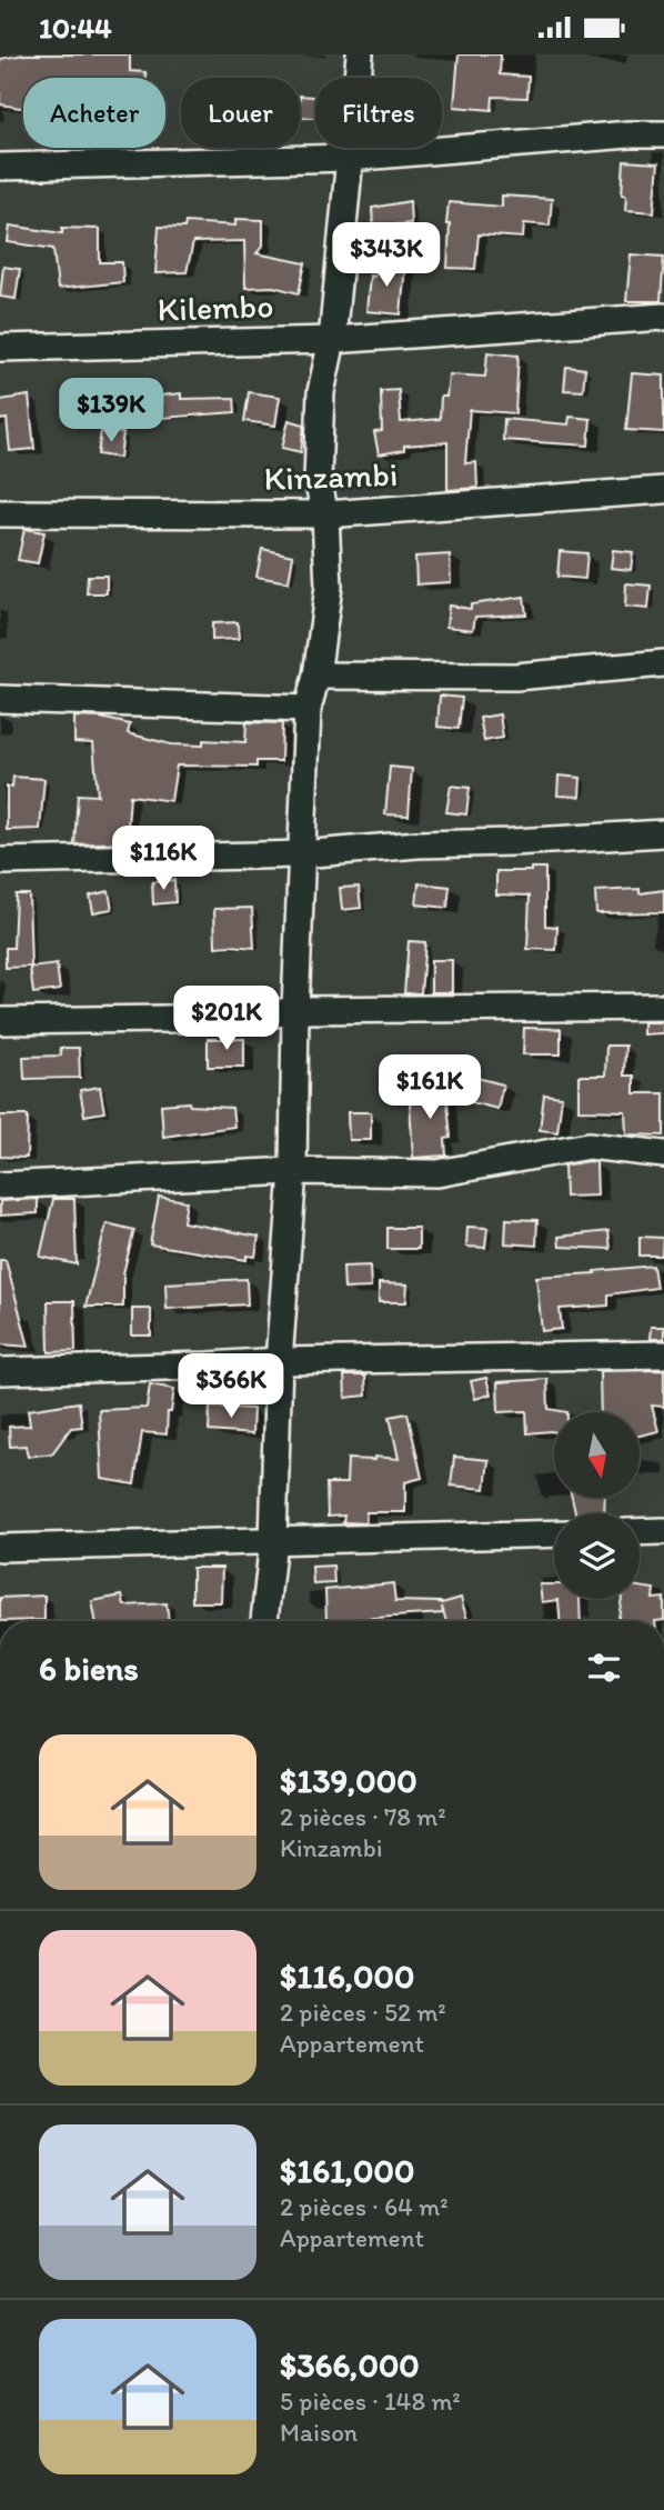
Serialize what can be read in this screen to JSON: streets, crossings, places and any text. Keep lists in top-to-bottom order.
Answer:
{
  "streets": {
    "street": ["Kilembo", "Kinzambi"]
  },
  "north": "bottom",
  "page": {
    "status": "10:44",
    "chip": ["Acheter", "Louer", "Filtres"],
    "price": [
      "$343K",
      "$139K",
      "$116K",
      "$201K",
      "$161K",
      "$366K"
    ],
    "heading": "6 biens",
    "list": [
      {
        "name": "$139,000",
        "note": "2 pièces · 78 m² · Kinzambi"
      },
      {
        "name": "$116,000",
        "note": "2 pièces · 52 m² · Appartement"
      },
      {
        "name": "$161,000",
        "note": "2 pièces · 64 m² · Appartement"
      },
      {
        "name": "$366,000",
        "note": "5 pièces · 148 m² · Maison"
      }
    ]
  }
}
